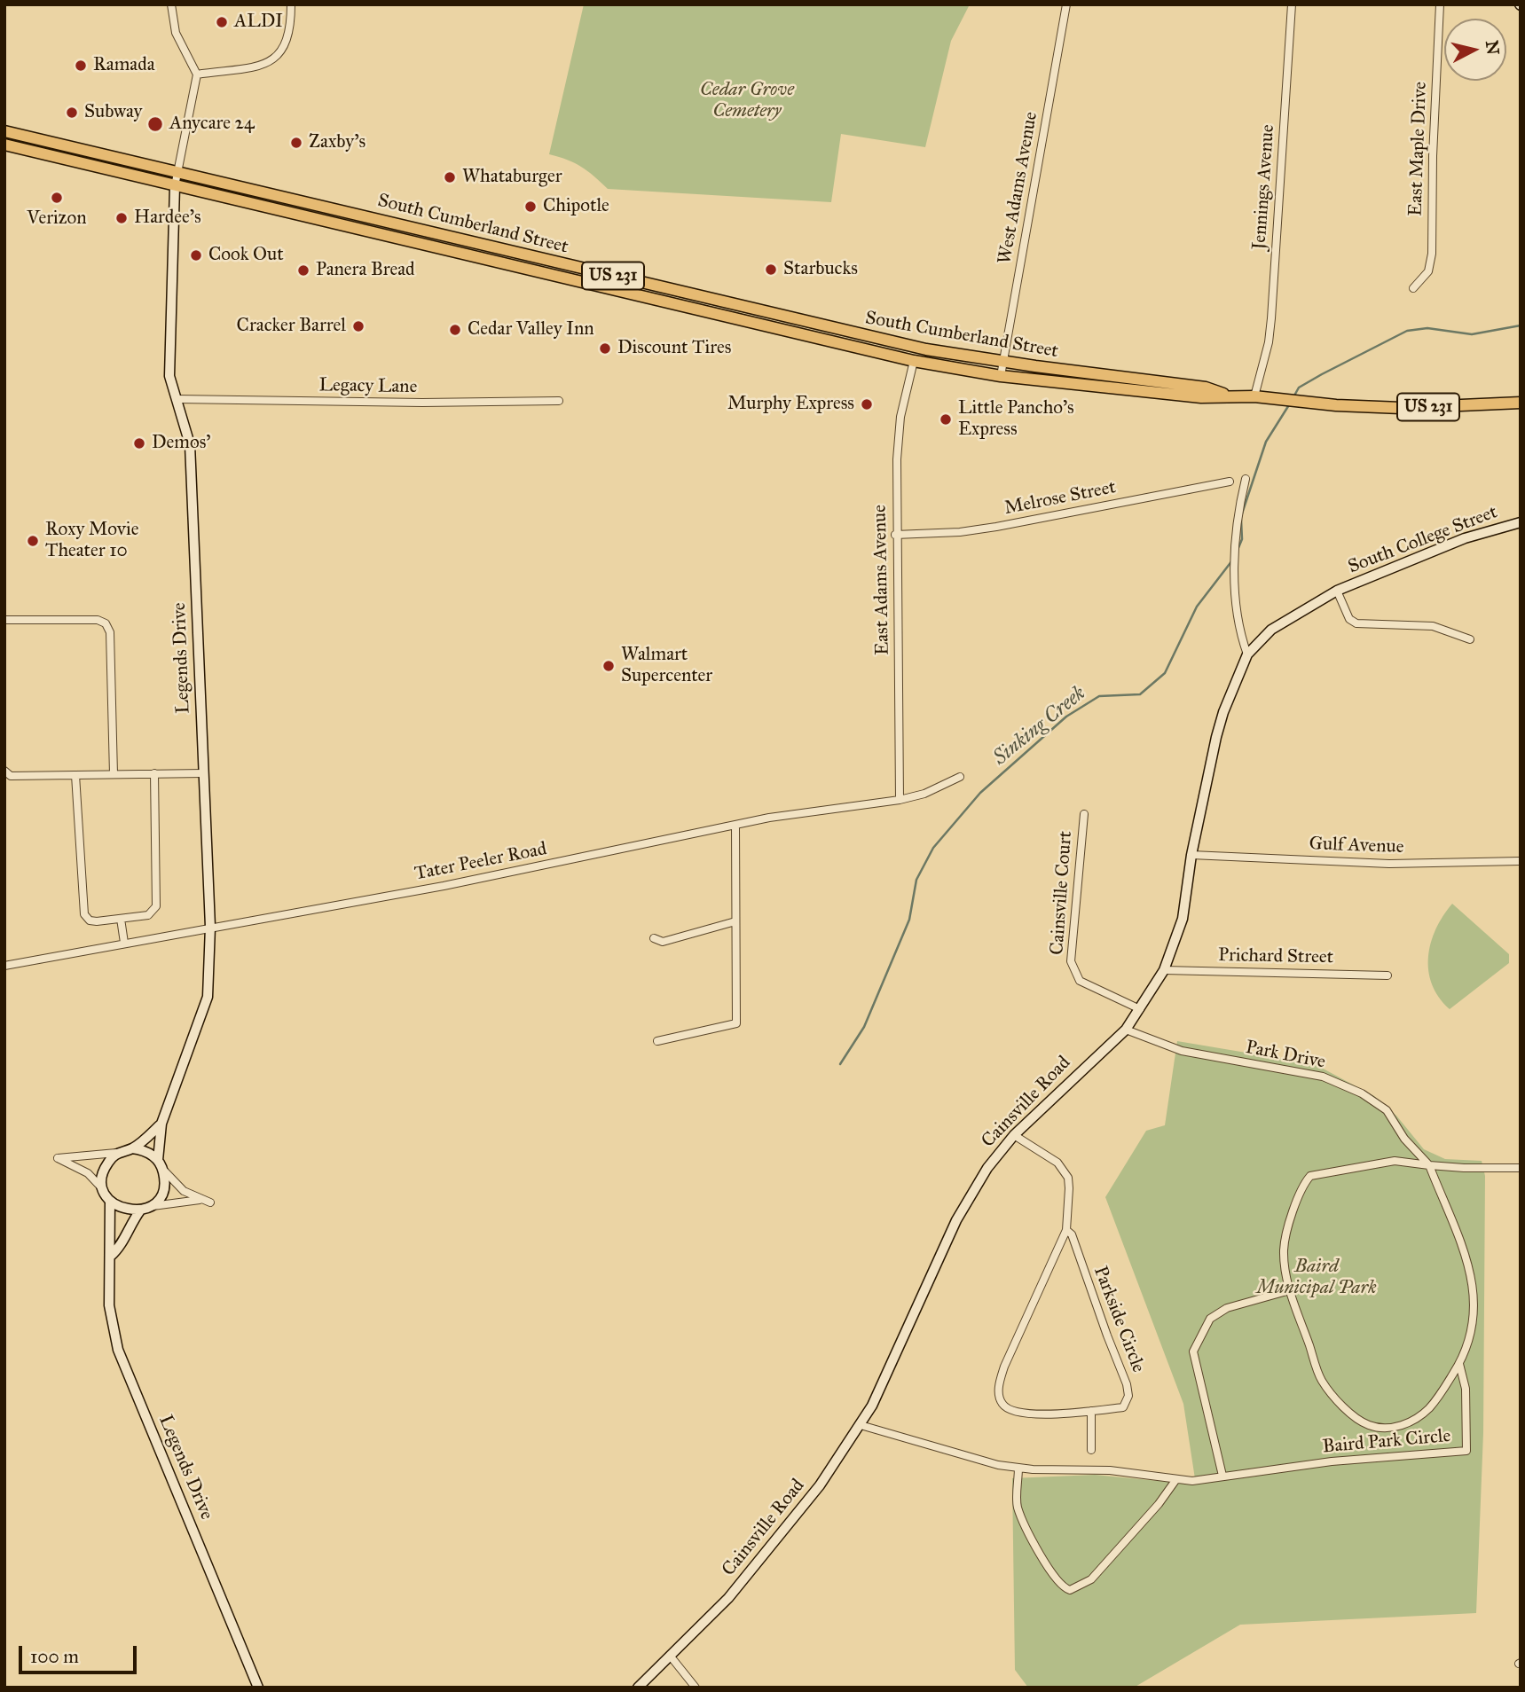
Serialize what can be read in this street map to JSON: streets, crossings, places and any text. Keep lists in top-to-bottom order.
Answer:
{
  "streets": {
    "main road": ["South Cumberland Street", "US 231"],
    "street": [
      "East Maple Drive",
      "Jennings Avenue",
      "West Adams Avenue",
      "Legacy Lane",
      "Melrose Street",
      "South College Street",
      "East Adams Avenue",
      "Legends Drive",
      "Gulf Avenue",
      "Tater Peeler Road",
      "Cainsville Court",
      "Prichard Street",
      "Park Drive",
      "Cainsville Road",
      "Parkside Circle",
      "Baird Park Circle"
    ]
  },
  "crossings": [
    ["Jennings Avenue", "South Cumberland Street"],
    ["West Adams Avenue", "South Cumberland Street"],
    ["South Cumberland Street", "East Adams Avenue"],
    ["South Cumberland Street", "Legends Drive"],
    ["Legacy Lane", "Legends Drive"],
    ["Melrose Street", "East Adams Avenue"],
    ["South College Street", "Cainsville Road"],
    ["East Adams Avenue", "Tater Peeler Road"],
    ["Legends Drive", "Tater Peeler Road"],
    ["Gulf Avenue", "Cainsville Road"],
    ["Cainsville Court", "Cainsville Road"],
    ["Prichard Street", "Cainsville Road"],
    ["Park Drive", "Cainsville Road"],
    ["Park Drive", "Baird Park Circle"],
    ["Cainsville Road", "Parkside Circle"],
    ["Cainsville Road", "Baird Park Circle"]
  ],
  "water": ["Sinking Creek"],
  "parks": ["Cedar Grove Cemetery", "Baird Municipal Park"],
  "places": [
    "ALDI",
    "Ramada",
    "Subway",
    "Anycare 24",
    "Zaxby's",
    "Whataburger",
    "Verizon",
    "Chipotle",
    "Hardee's",
    "Cook Out",
    "Starbucks",
    "Panera Bread",
    "Cracker Barrel",
    "Cedar Valley Inn",
    "Discount Tires",
    "Murphy Express",
    "Little Pancho's Express",
    "Demos'",
    "Roxy Movie Theater 10",
    "Walmart Supercenter"
  ],
  "scale_bar": "100 m",
  "north": "right"
}
